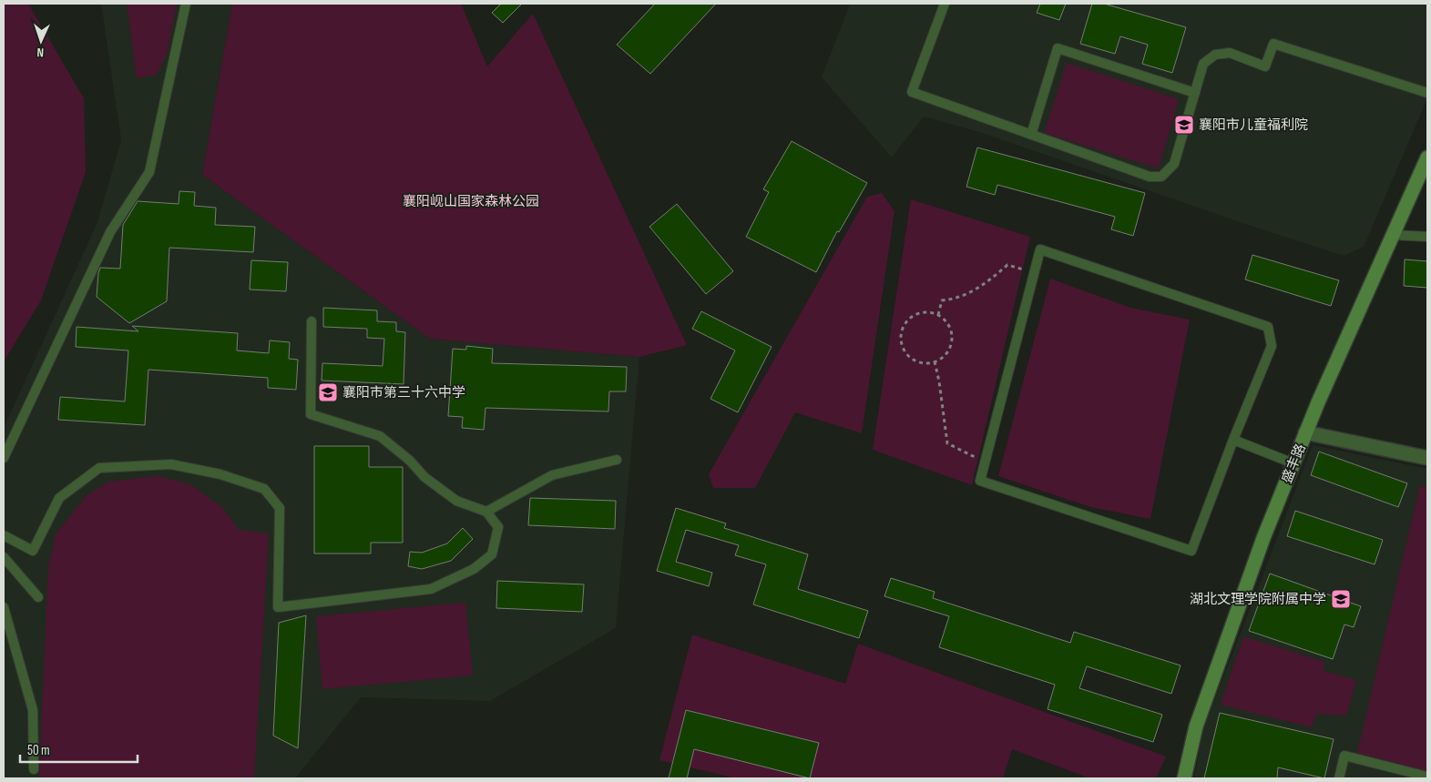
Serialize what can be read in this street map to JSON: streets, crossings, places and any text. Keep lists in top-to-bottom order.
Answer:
{
  "streets": {
    "street": ["盛丰路"]
  },
  "parks": ["襄阳岘山国家森林公园"],
  "places": {
    "school or university": ["襄阳市儿童福利院", "襄阳市第三十六中学", "湖北文理学院附属中学"]
  },
  "scale_bar": "50 m",
  "north": "bottom"
}
